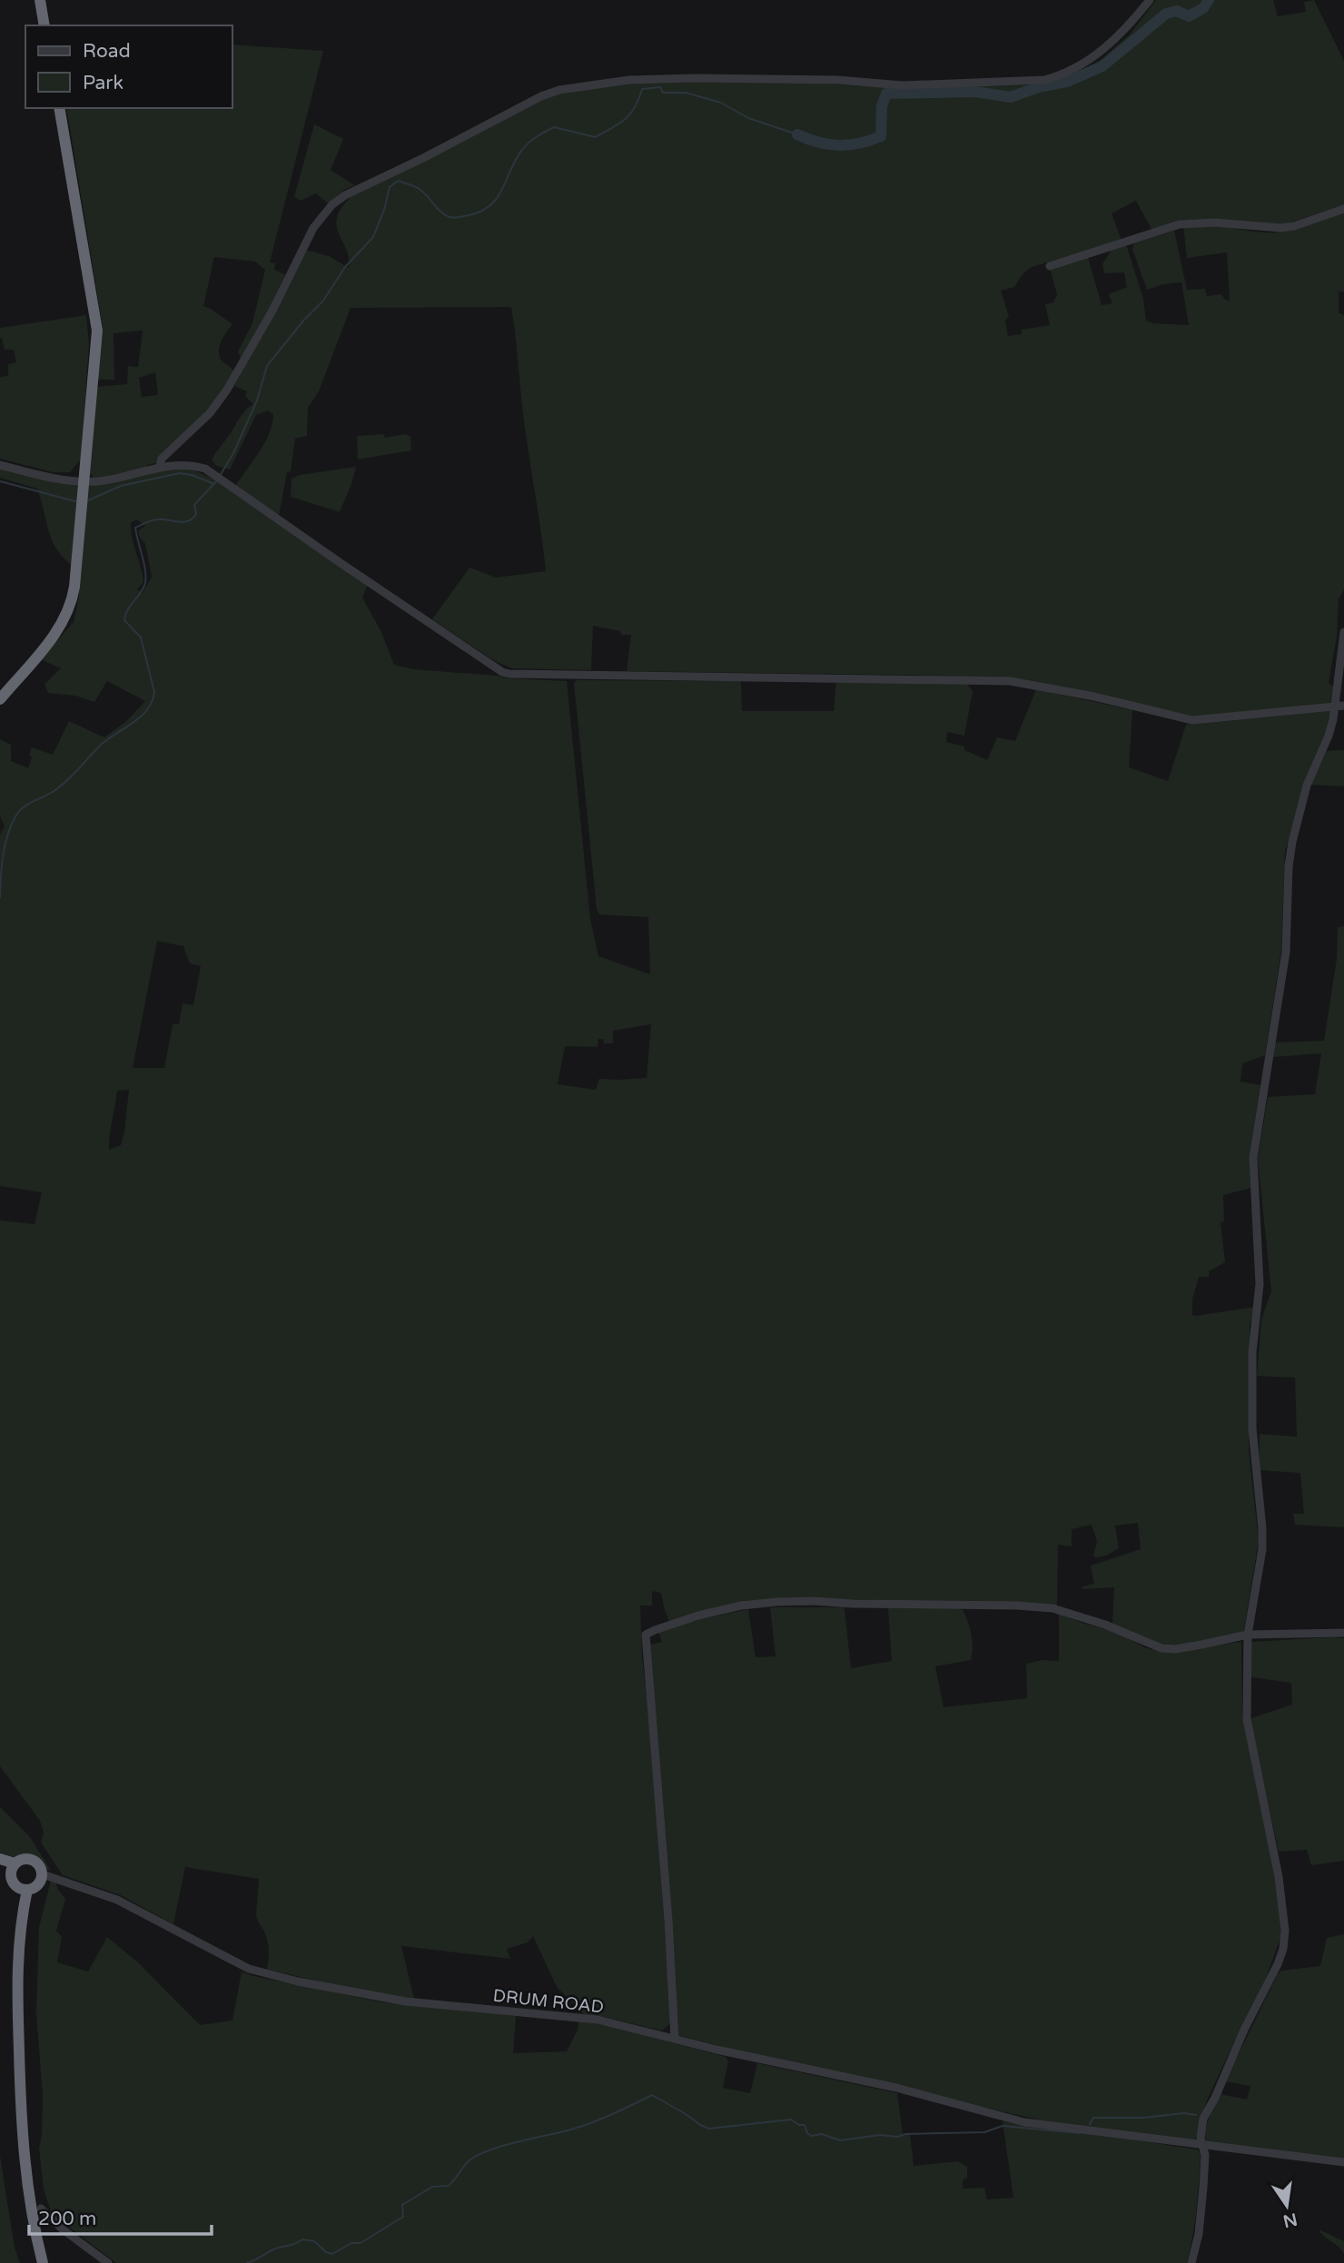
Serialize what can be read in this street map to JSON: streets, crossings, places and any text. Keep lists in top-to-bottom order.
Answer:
{
  "streets": {
    "street": ["DRUM ROAD"]
  },
  "legend": ["Road", "Park"],
  "scale_bar": "200 m",
  "north": "bottom"
}
